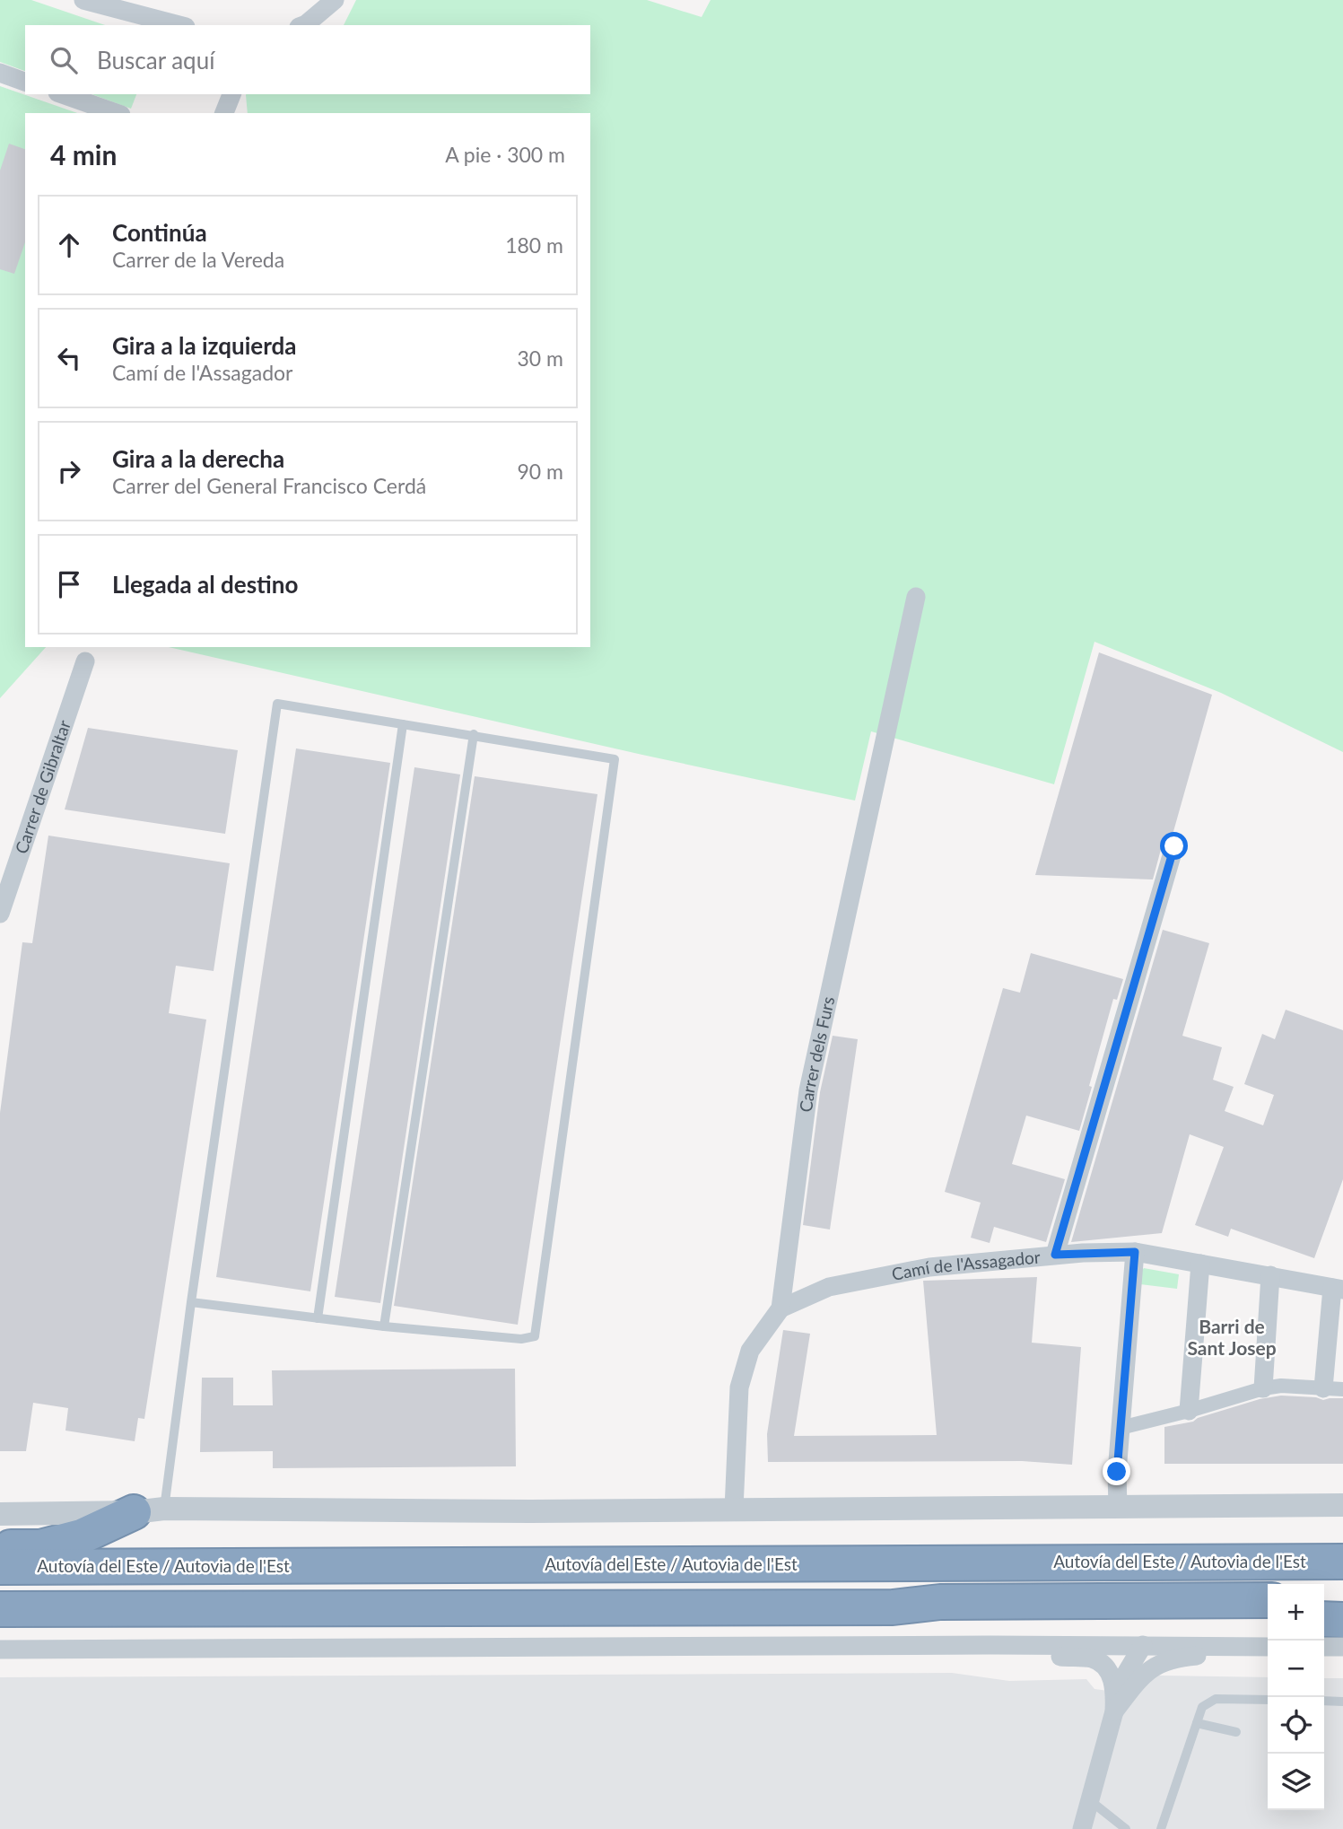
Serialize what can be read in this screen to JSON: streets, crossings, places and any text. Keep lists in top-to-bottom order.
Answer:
{
  "streets": {
    "highway": ["Autovía del Este / Autovia de l'Est"],
    "street": ["Carrer de Gibraltar", "Carrer dels Furs", "Camí de l'Assagador"]
  },
  "crossings": [
    ["Carrer dels Furs", "Camí de l'Assagador"]
  ],
  "districts": ["Barri de Sant Josep"],
  "page": {
    "search": "Buscar aquí",
    "heading": ["4 min", "A pie · 300 m"],
    "list": [
      ["Continúa", "Carrer de la Vereda", "180 m"],
      ["Gira a la izquierda", "Camí de l'Assagador", "30 m"],
      ["Gira a la derecha", "Carrer del General Francisco Cerdá", "90 m"],
      "Llegada al destino"
    ],
    "map_buttons": ["+", "−"]
  }
}
